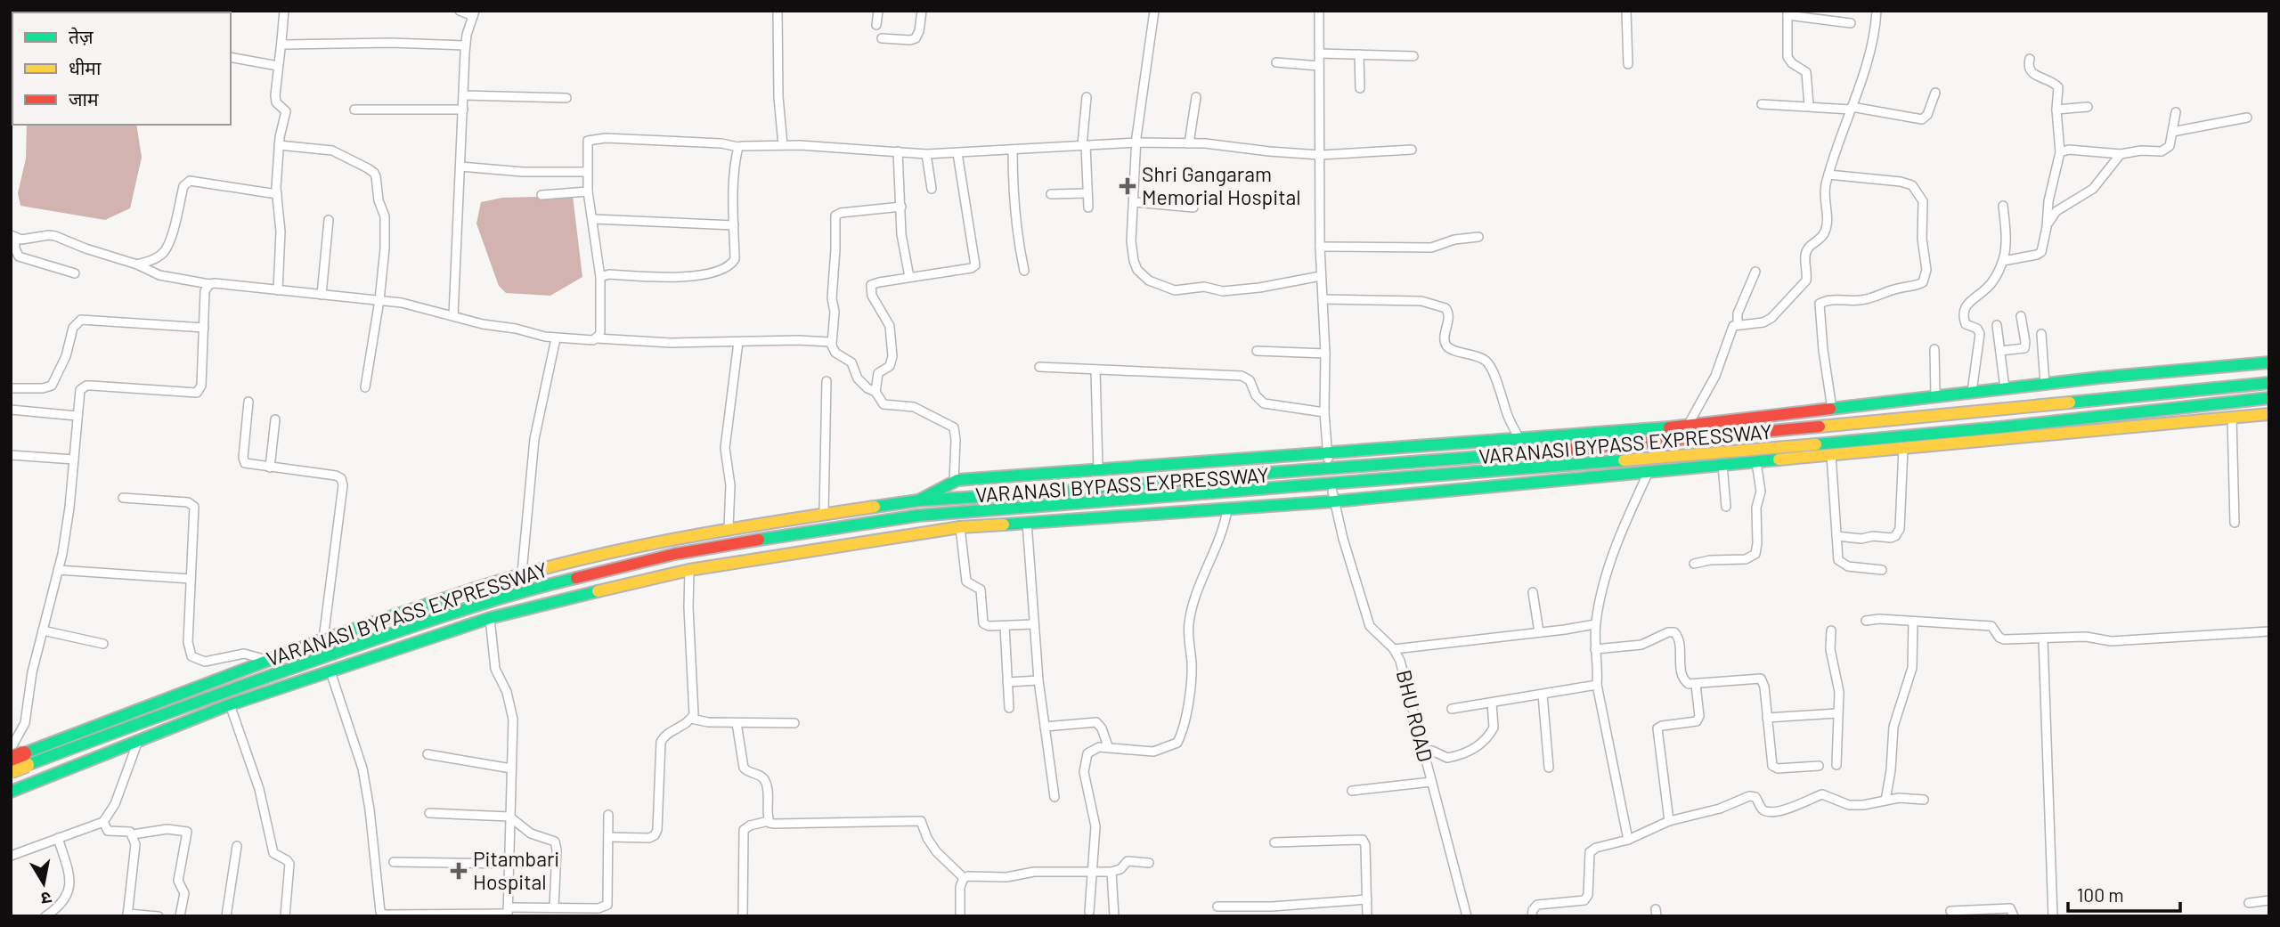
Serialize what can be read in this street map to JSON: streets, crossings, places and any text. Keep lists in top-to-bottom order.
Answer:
{
  "streets": {
    "main road": ["VARANASI BYPASS EXPRESSWAY"],
    "street": ["BHU ROAD"]
  },
  "places": {
    "health": ["Shri Gangaram Memorial Hospital", "Pitambari Hospital"]
  },
  "legend": ["तेज़", "धीमा", "जाम"],
  "scale_bar": "100 m",
  "north": "bottom"
}
